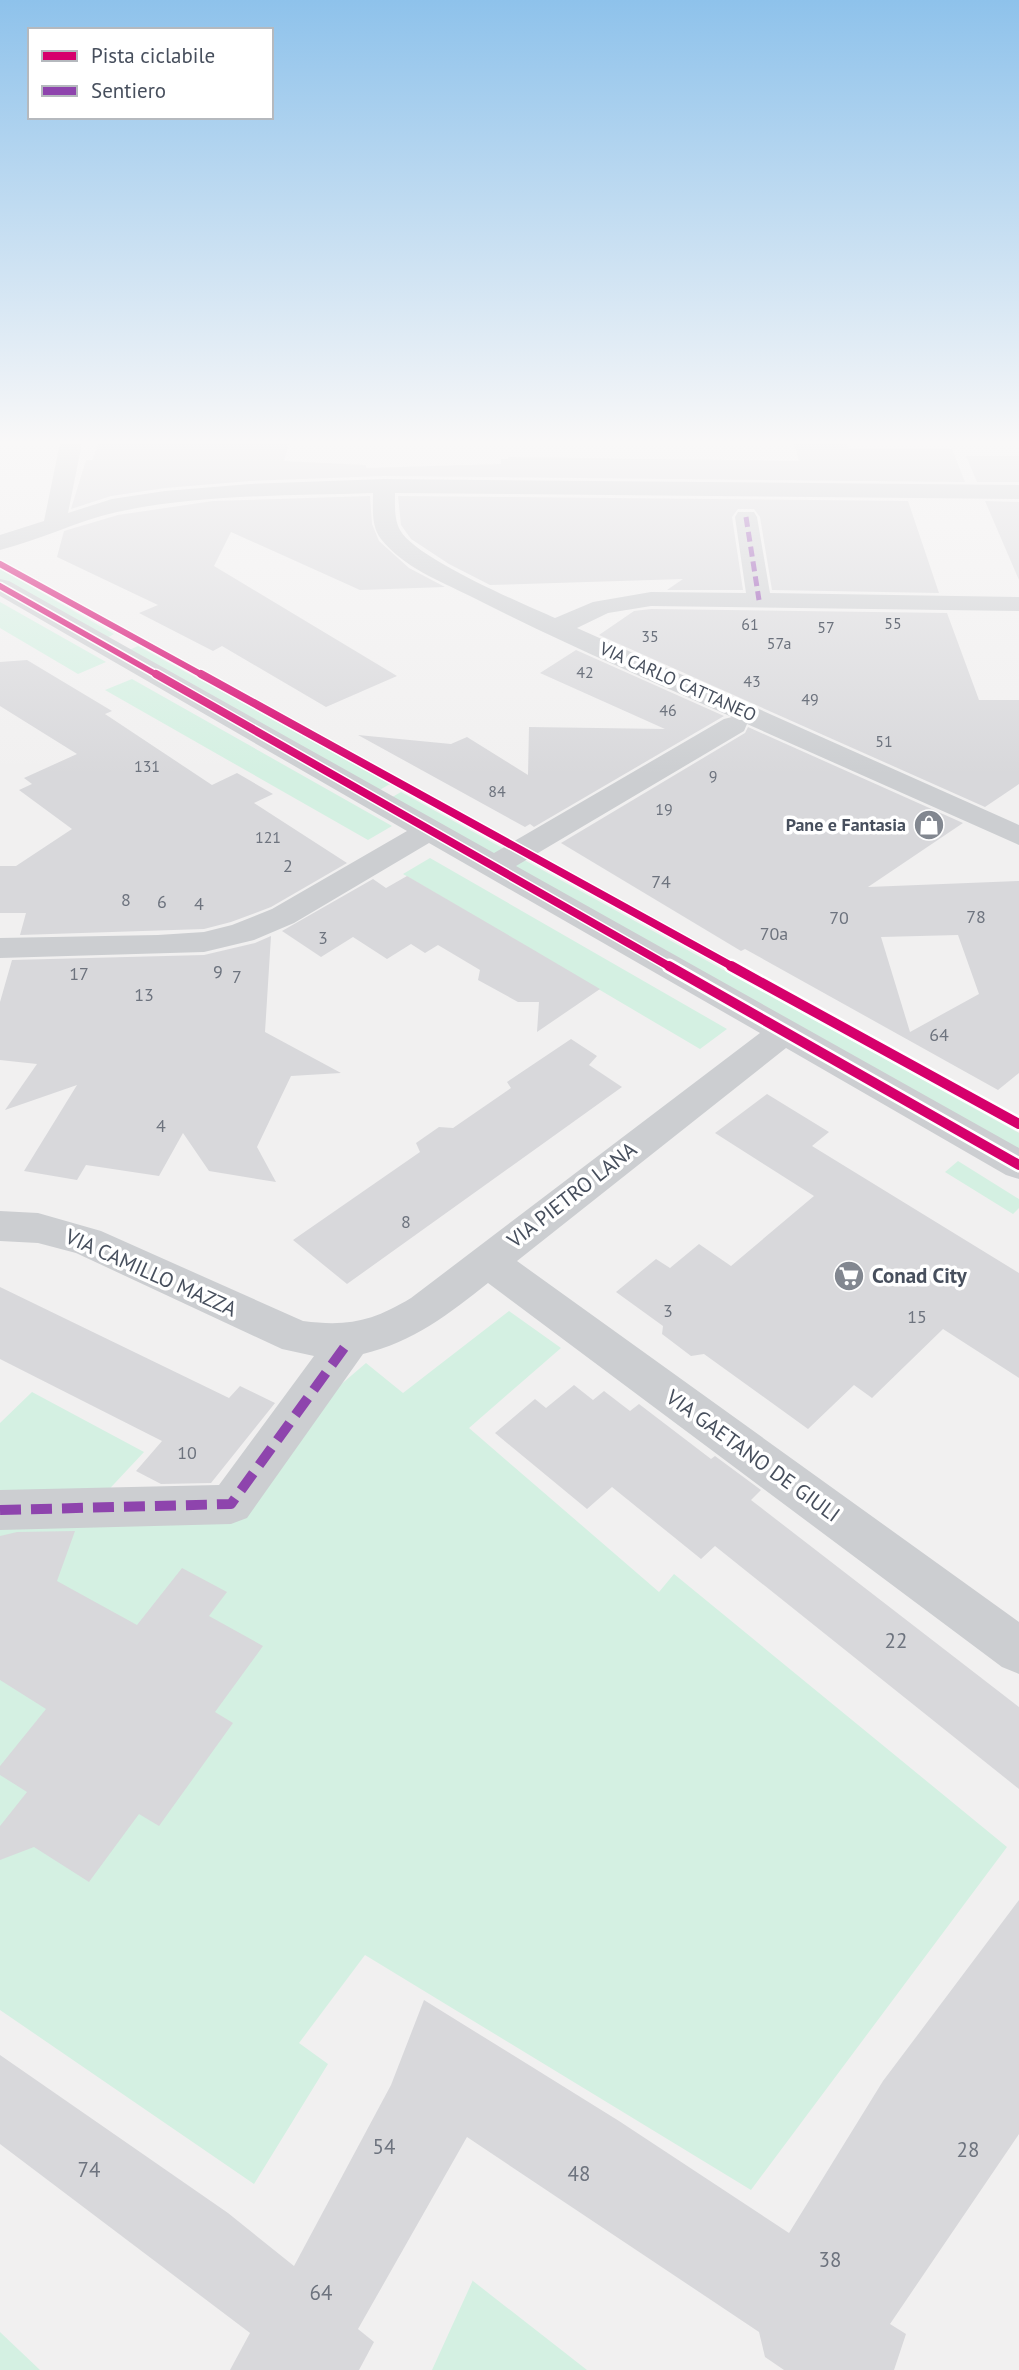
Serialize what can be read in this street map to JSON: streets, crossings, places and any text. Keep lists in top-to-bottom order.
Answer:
{
  "streets": {
    "street": [
      "VIA CARLO CATTANEO",
      "VIA PIETRO LANA",
      "VIA CAMILLO MAZZA",
      "VIA GAETANO DE GIULI"
    ]
  },
  "crossings": [
    ["VIA PIETRO LANA", "VIA CAMILLO MAZZA"],
    ["VIA PIETRO LANA", "VIA GAETANO DE GIULI"]
  ],
  "places": {
    "shop": ["Pane e Fantasia"],
    "supermarket": ["Conad City"]
  },
  "house_numbers": [
    "55",
    "61",
    "57",
    "35",
    "57a",
    "42",
    "43",
    "49",
    "46",
    "51",
    "131",
    "9",
    "84",
    "19",
    "121",
    "2",
    "74",
    "8",
    "6",
    "4",
    "78",
    "70",
    "70a",
    "3",
    "9",
    "17",
    "7",
    "13",
    "64",
    "4",
    "8",
    "3",
    "15",
    "10",
    "22",
    "54",
    "28",
    "74",
    "48",
    "38",
    "64"
  ],
  "legend": ["Pista ciclabile", "Sentiero"]
}
